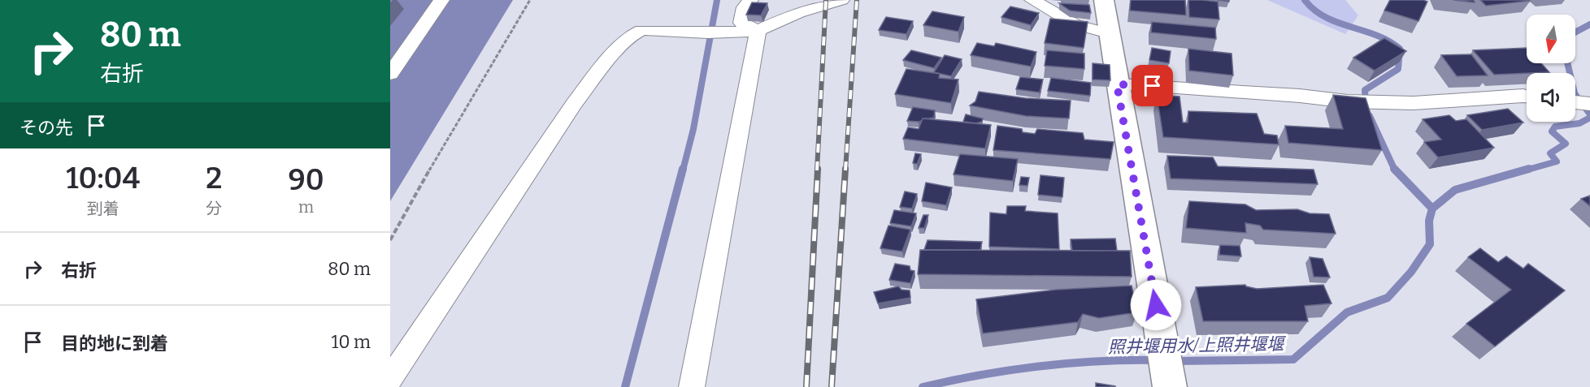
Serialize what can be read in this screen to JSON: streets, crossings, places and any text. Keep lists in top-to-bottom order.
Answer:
{
  "water": ["照井堰用水/上照井堰堰"],
  "north": "bottom",
  "page": {
    "turn": ["80 m", "右折"],
    "then": "その先",
    "eta": [
      "10:04",
      "到着",
      "2",
      "分",
      "90",
      "m"
    ],
    "list": [
      {
        "name": "右折",
        "value": "80 m"
      },
      {
        "name": "目的地に到着",
        "value": "10 m"
      }
    ]
  }
}
